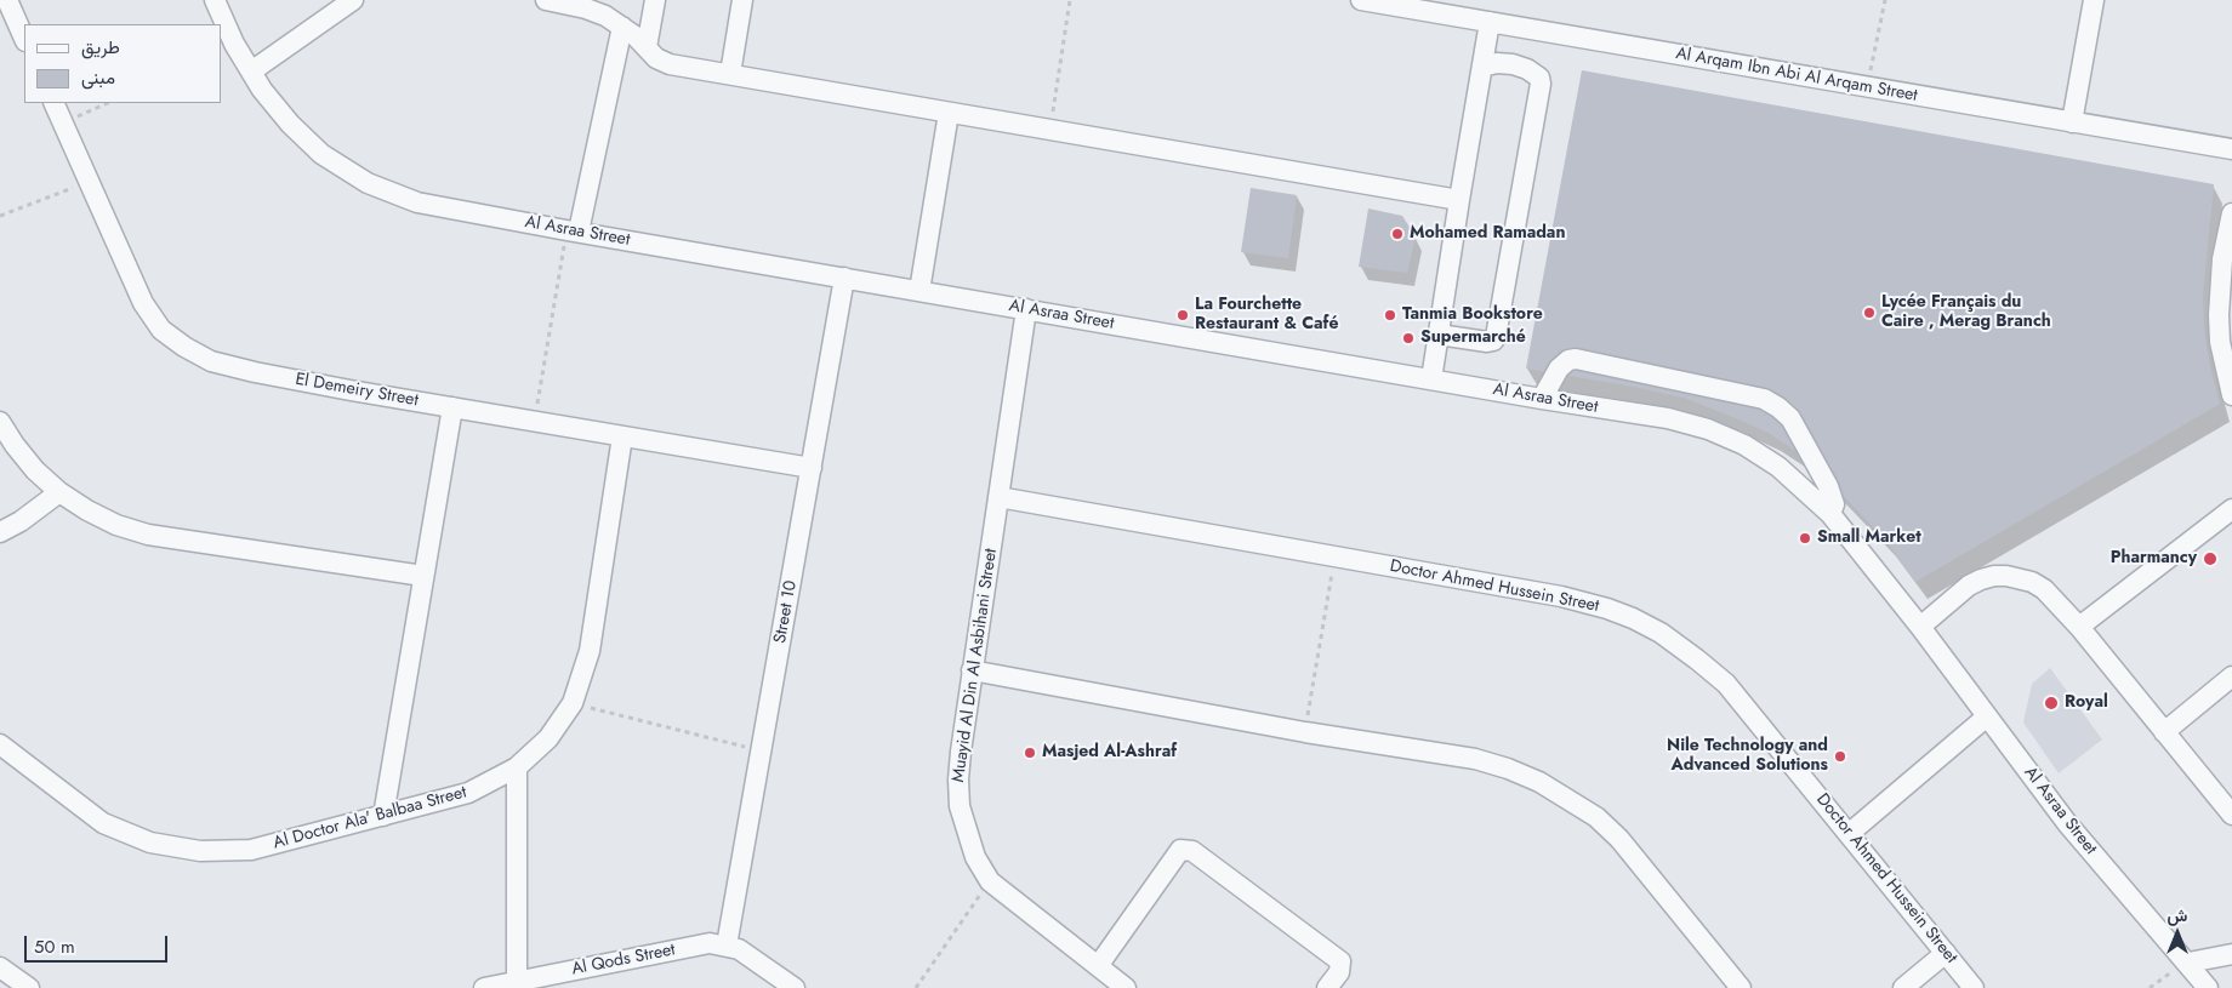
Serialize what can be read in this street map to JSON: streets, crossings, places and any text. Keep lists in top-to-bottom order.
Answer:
{
  "streets": {
    "street": [
      "Al Arqam Ibn Abi Al Arqam Street",
      "Al Asraa Street",
      "El Demeiry Street",
      "Doctor Ahmed Hussein Street",
      "Street 10",
      "Muayid Al Din Al Asbihani Street",
      "Al Doctor Ala' Balbaa Street",
      "Al Qods Street"
    ]
  },
  "crossings": [
    ["Al Asraa Street", "Street 10"],
    ["Al Asraa Street", "Muayid Al Din Al Asbihani Street"],
    ["El Demeiry Street", "Street 10"],
    ["El Demeiry Street", "Al Doctor Ala' Balbaa Street"],
    ["Doctor Ahmed Hussein Street", "Muayid Al Din Al Asbihani Street"],
    ["Street 10", "Al Qods Street"]
  ],
  "places": [
    "Mohamed Ramadan",
    "Lycée Français du Caire , Merag Branch",
    "La Fourchette Restaurant & Café",
    "Tanmia Bookstore",
    "Supermarché",
    "Small Market",
    "Pharmancy",
    "Royal",
    "Masjed Al-Ashraf",
    "Nile Technology and Advanced Solutions"
  ],
  "legend": ["طريق", "مبنى"],
  "scale_bar": "50 m",
  "north": "top"
}
